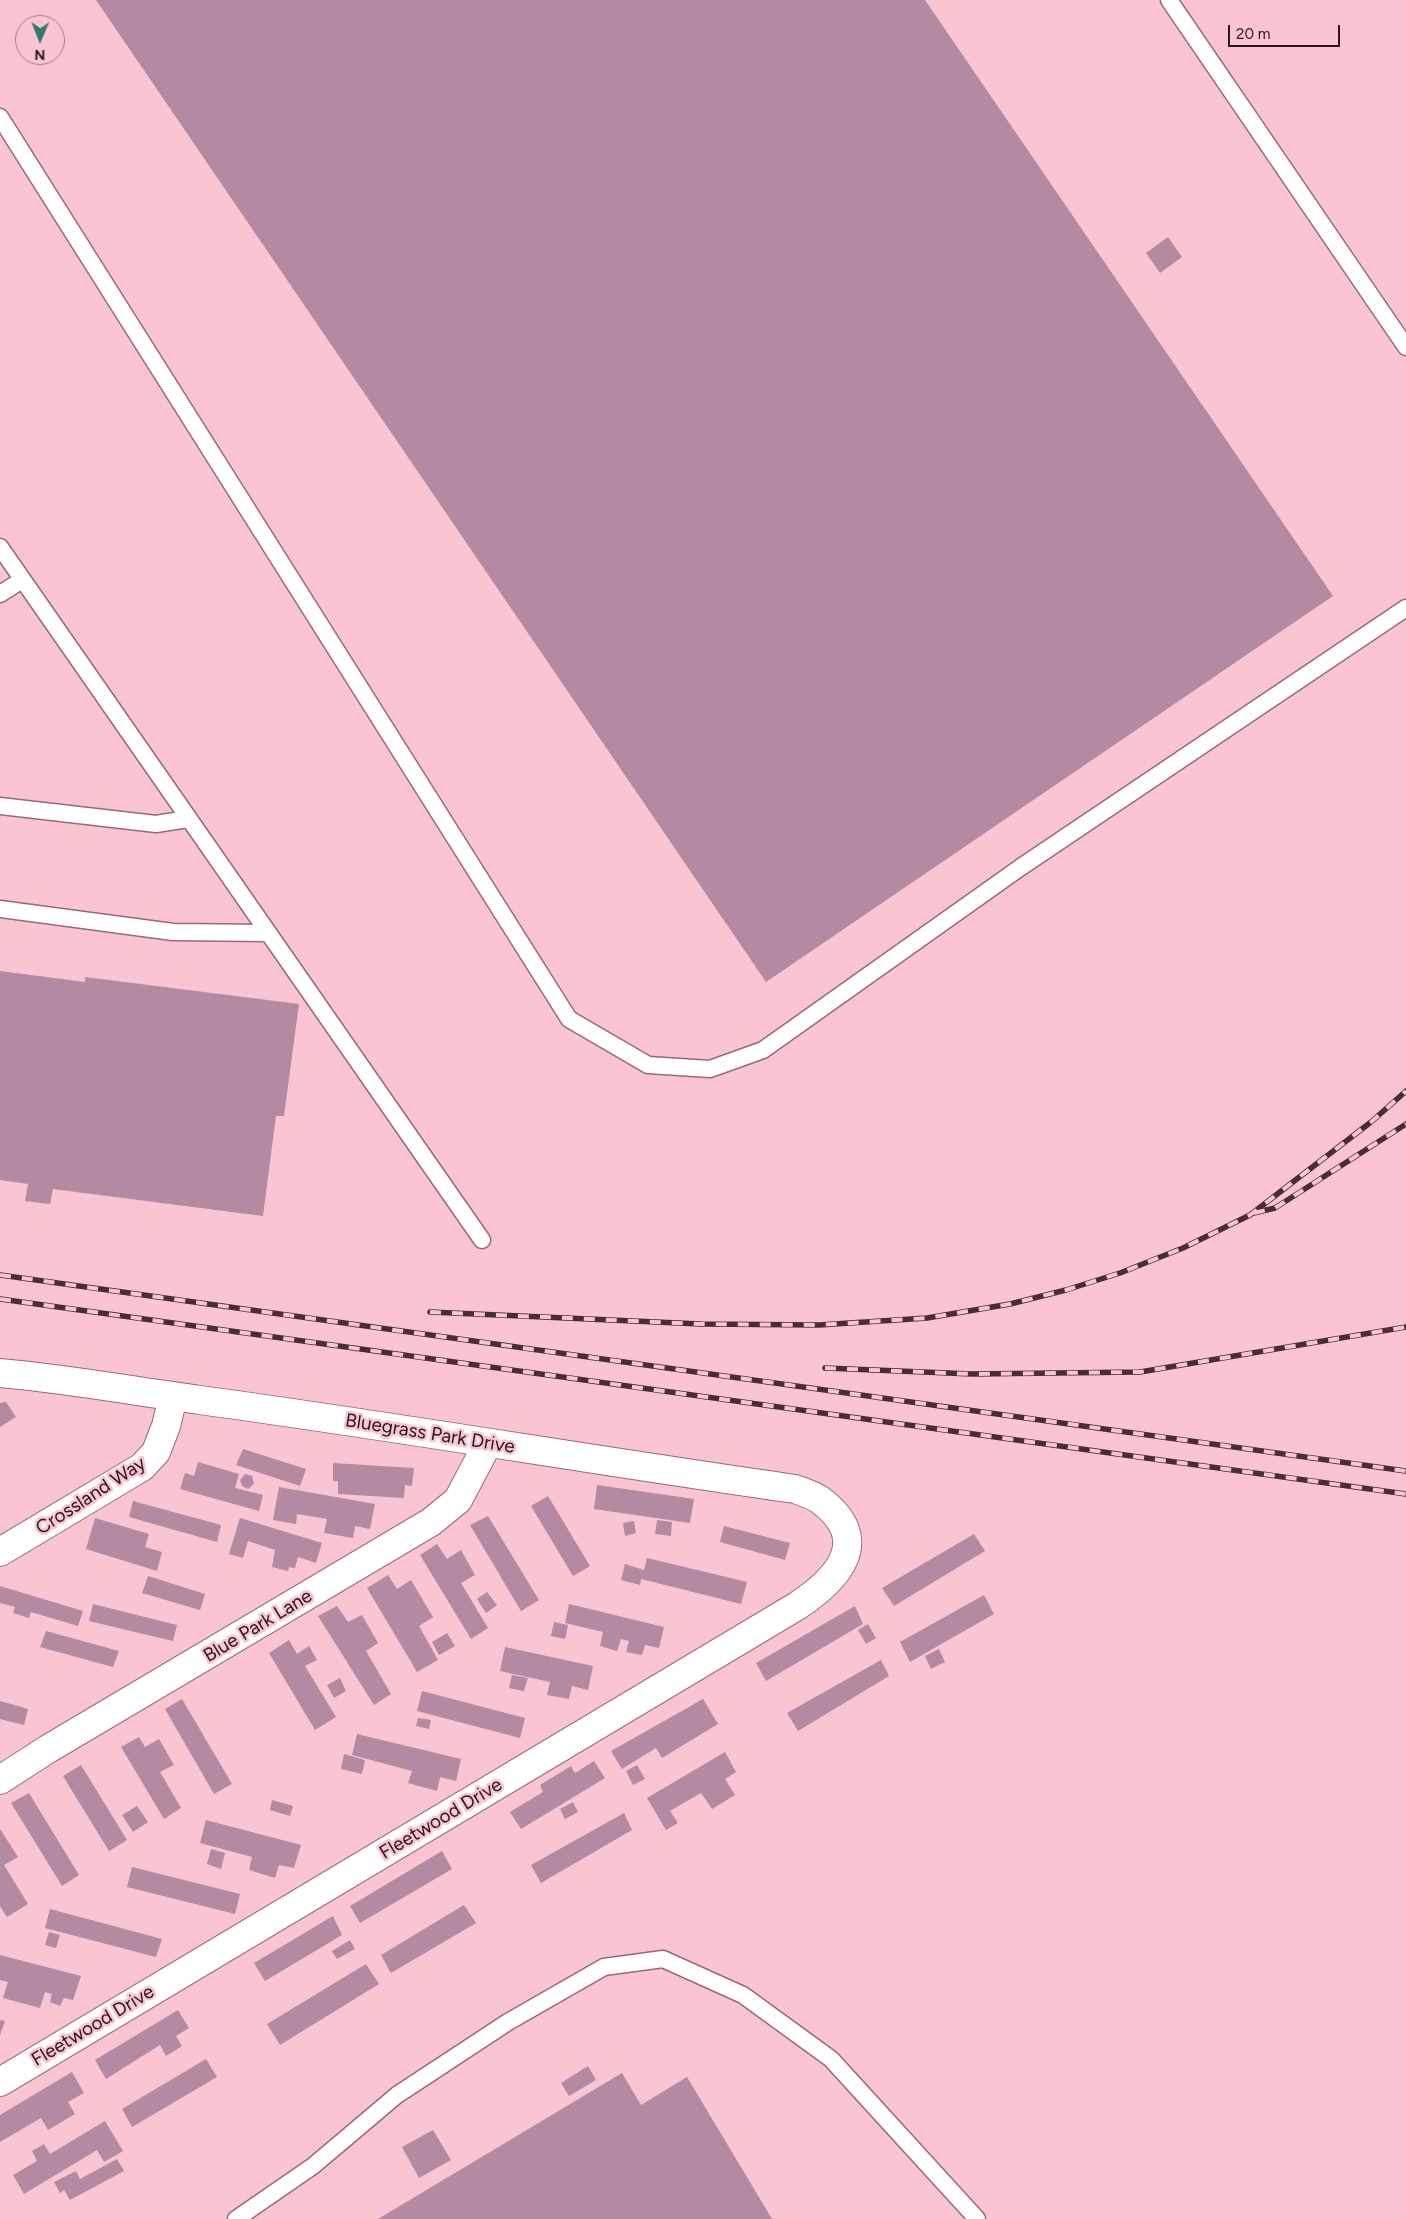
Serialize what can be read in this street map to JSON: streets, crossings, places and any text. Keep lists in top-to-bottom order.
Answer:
{
  "streets": {
    "street": [
      "Bluegrass Park Drive",
      "Crossland Way",
      "Blue Park Lane",
      "Fleetwood Drive"
    ]
  },
  "crossings": [
    ["Bluegrass Park Drive", "Crossland Way"],
    ["Bluegrass Park Drive", "Blue Park Lane"],
    ["Bluegrass Park Drive", "Fleetwood Drive"]
  ],
  "scale_bar": "20 m",
  "north": "bottom"
}
